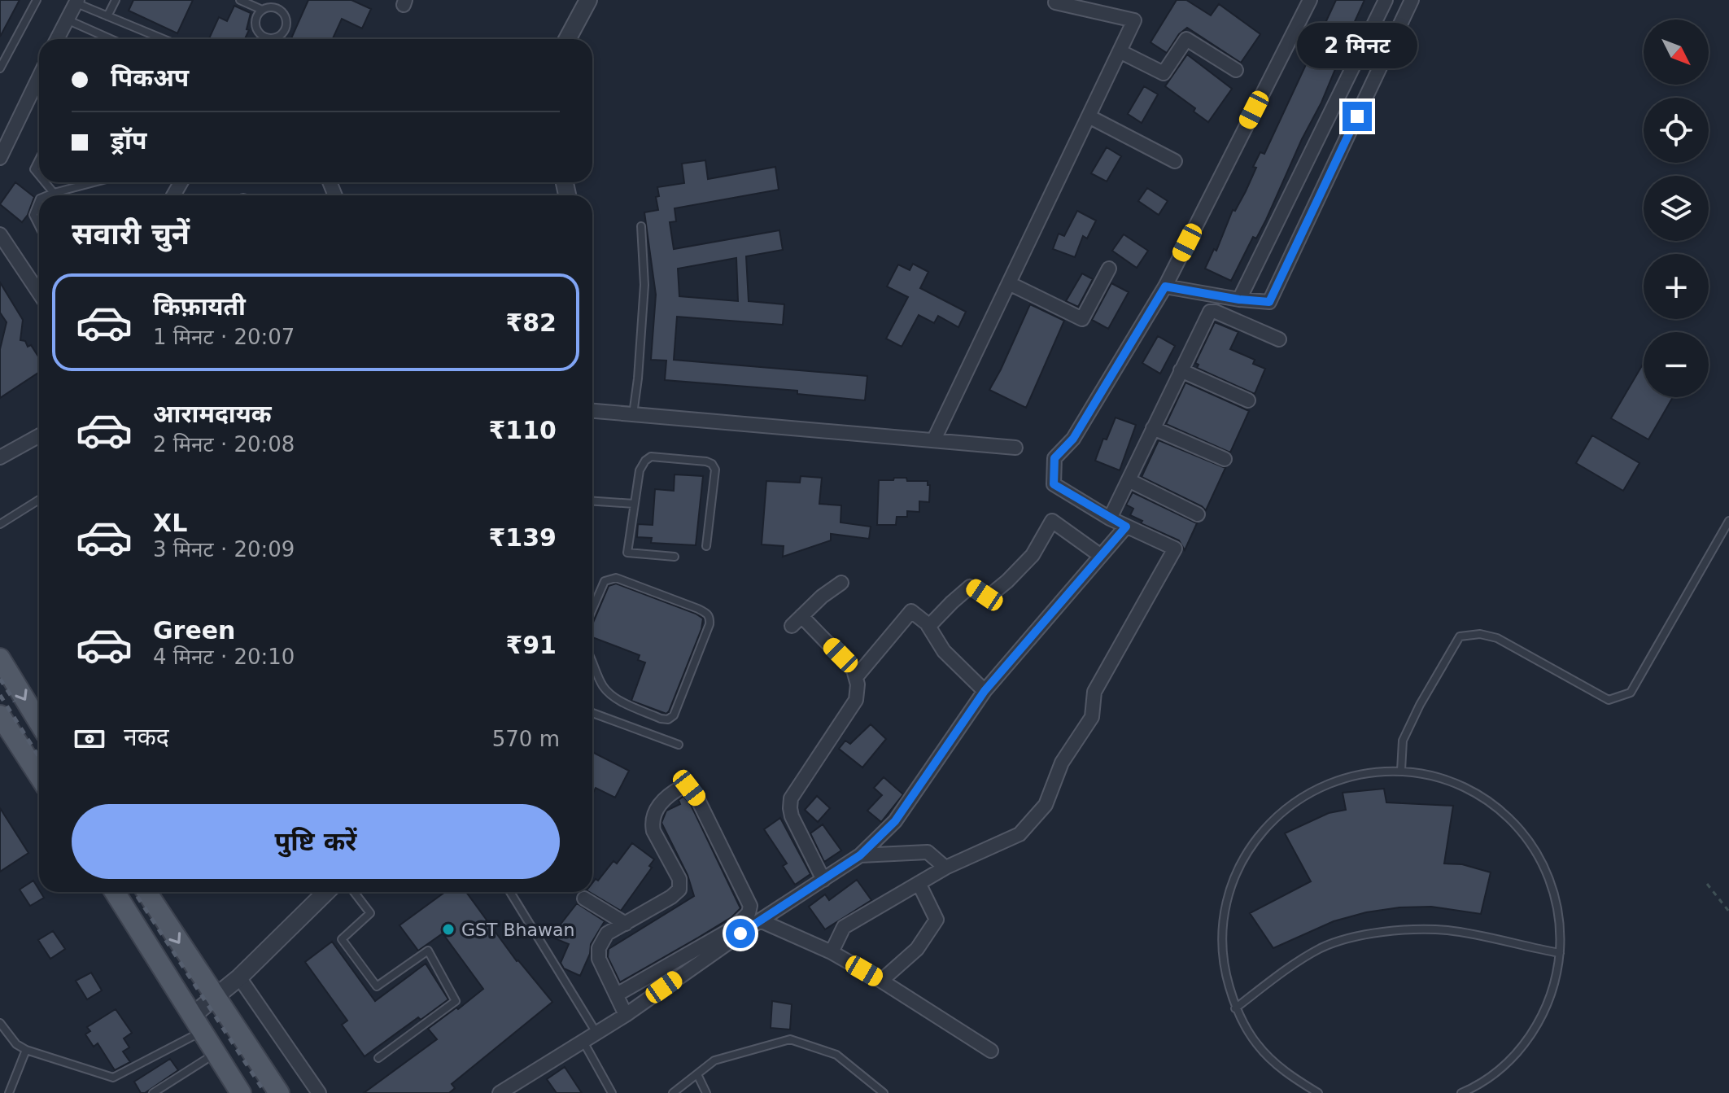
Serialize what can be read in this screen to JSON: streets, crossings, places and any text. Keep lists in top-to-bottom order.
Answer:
{
  "places": ["GST Bhawan"],
  "north": "bottom right",
  "page": {
    "map_buttons": ["+", "−"],
    "bubble": "2 मिनट",
    "banner": ["पिकअप", "ड्रॉप"],
    "heading": "सवारी चुनें",
    "list": [
      {
        "name": "किफ़ायती",
        "note": "1 मिनट · 20:07",
        "value": "₹82"
      },
      {
        "name": "आरामदायक",
        "note": "2 मिनट · 20:08",
        "value": "₹110"
      },
      {
        "name": "XL",
        "note": "3 मिनट · 20:09",
        "value": "₹139"
      },
      {
        "name": "Green",
        "note": "4 मिनट · 20:10",
        "value": "₹91"
      }
    ],
    "pay": ["नकद", "570 m"],
    "buttons": "पुष्टि करें"
  }
}
